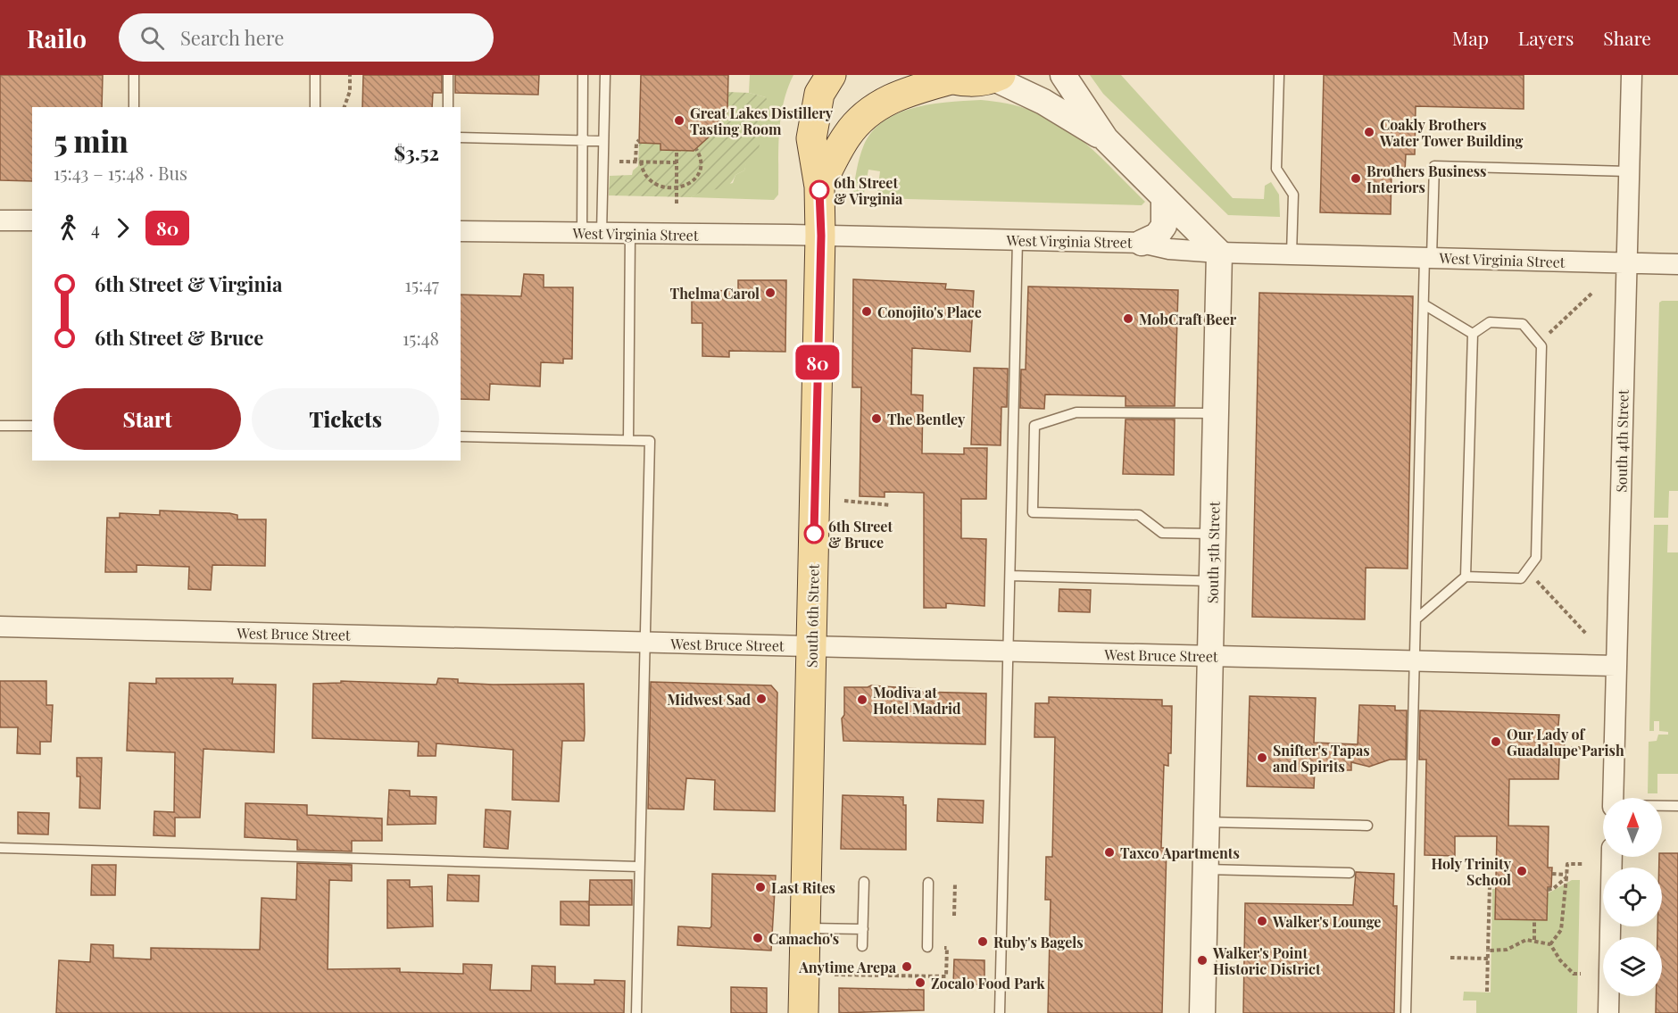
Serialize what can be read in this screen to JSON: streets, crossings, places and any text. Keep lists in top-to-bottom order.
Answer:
{
  "streets": {
    "main road": ["South 6th Street"],
    "street": [
      "West Virginia Street",
      "South 4th Street",
      "South 5th Street",
      "West Bruce Street"
    ]
  },
  "crossings": [
    ["West Virginia Street", "South 4th Street"],
    ["West Virginia Street", "South 5th Street"],
    ["West Virginia Street", "South 6th Street"],
    ["South 4th Street", "West Bruce Street"],
    ["South 5th Street", "West Bruce Street"],
    ["South 6th Street", "West Bruce Street"]
  ],
  "places": [
    "Great Lakes Distillery Tasting Room",
    "Coakly Brothers Water Tower Building",
    "Brothers Business Interiors",
    "6th Street & Virginia",
    "Thelma Carol",
    "Conojito's Place",
    "MobCraft Beer",
    "The Bentley",
    "6th Street & Bruce",
    "Midwest Sad",
    "Modiva at Hotel Madrid",
    "Our Lady of Guadalupe Parish",
    "Snifter's Tapas and Spirits",
    "Taxco Apartments",
    "Holy Trinity School",
    "Last Rites",
    "Walker's Lounge",
    "Camacho's",
    "Ruby's Bagels",
    "Walker's Point Historic District",
    "Anytime Arepa",
    "Zocalo Food Park"
  ],
  "lines": ["bus line 80"],
  "north": "top",
  "page": {
    "header": "Railo",
    "search": "Search here",
    "nav": ["Map", "Layers", "Share"],
    "on_map": "80",
    "heading": ["5 min", "15:43 – 15:48 · Bus", "$3.52"],
    "legs": ["4", "80"],
    "list": [
      {
        "name": "6th Street & Virginia",
        "value": "15:47"
      },
      {
        "name": "6th Street & Bruce",
        "value": "15:48"
      }
    ],
    "buttons": ["Start", "Tickets"]
  }
}
